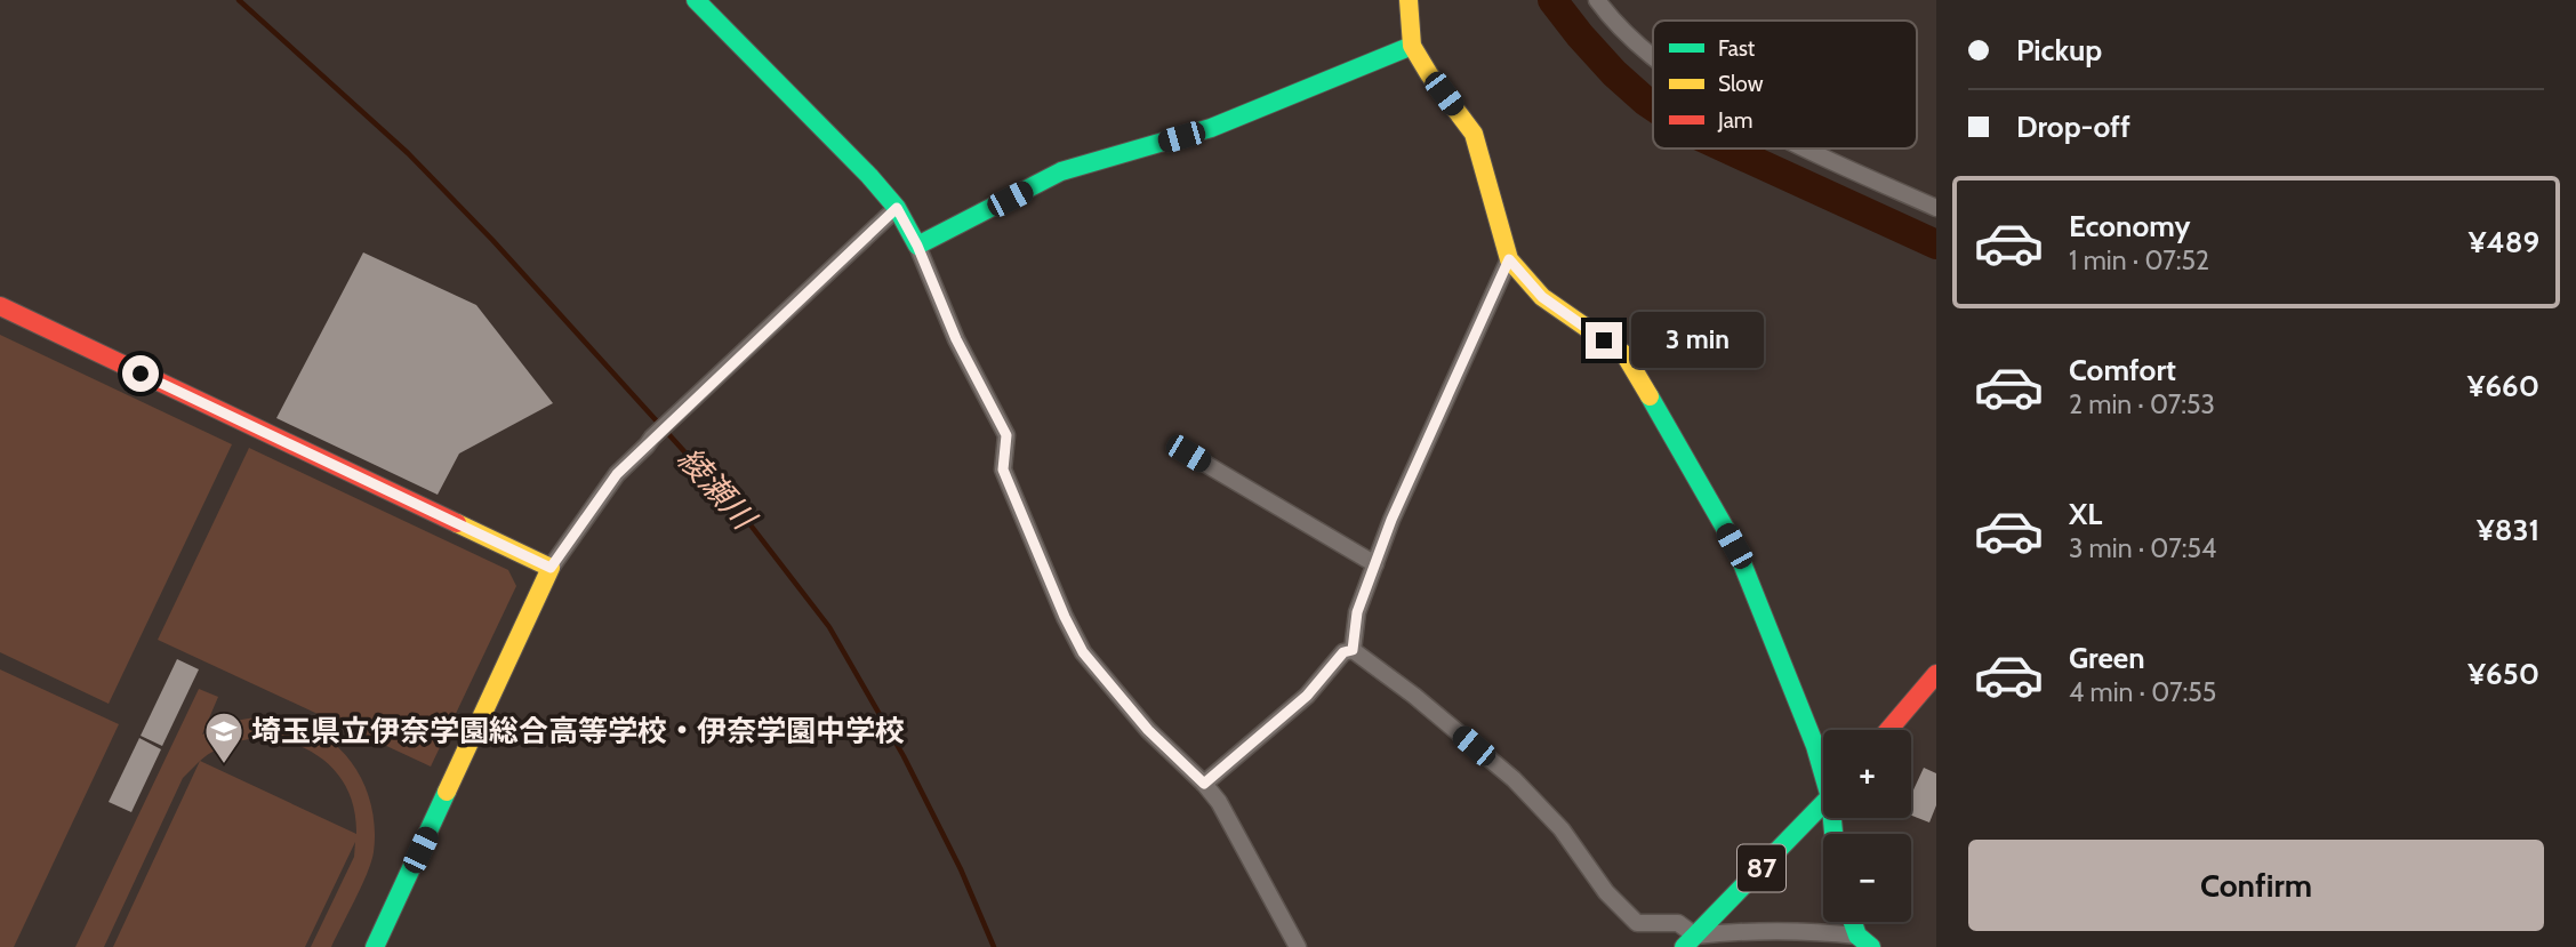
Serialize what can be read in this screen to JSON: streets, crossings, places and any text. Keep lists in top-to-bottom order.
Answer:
{
  "streets": {
    "street": ["87"]
  },
  "water": ["綾瀬川"],
  "places": {
    "school or university": ["埼玉県立伊奈学園総合高等学校・伊奈学園中学校"]
  },
  "legend": ["Fast", "Slow", "Jam"],
  "page": {
    "banner": ["Pickup", "Drop-off"],
    "list": [
      {
        "name": "Economy",
        "note": "1 min · 07:52",
        "value": "¥489"
      },
      {
        "name": "Comfort",
        "note": "2 min · 07:53",
        "value": "¥660"
      },
      {
        "name": "XL",
        "note": "3 min · 07:54",
        "value": "¥831"
      },
      {
        "name": "Green",
        "note": "4 min · 07:55",
        "value": "¥650"
      }
    ],
    "bubble": "3 min",
    "map_buttons": ["+", "−"],
    "buttons": "Confirm"
  }
}
